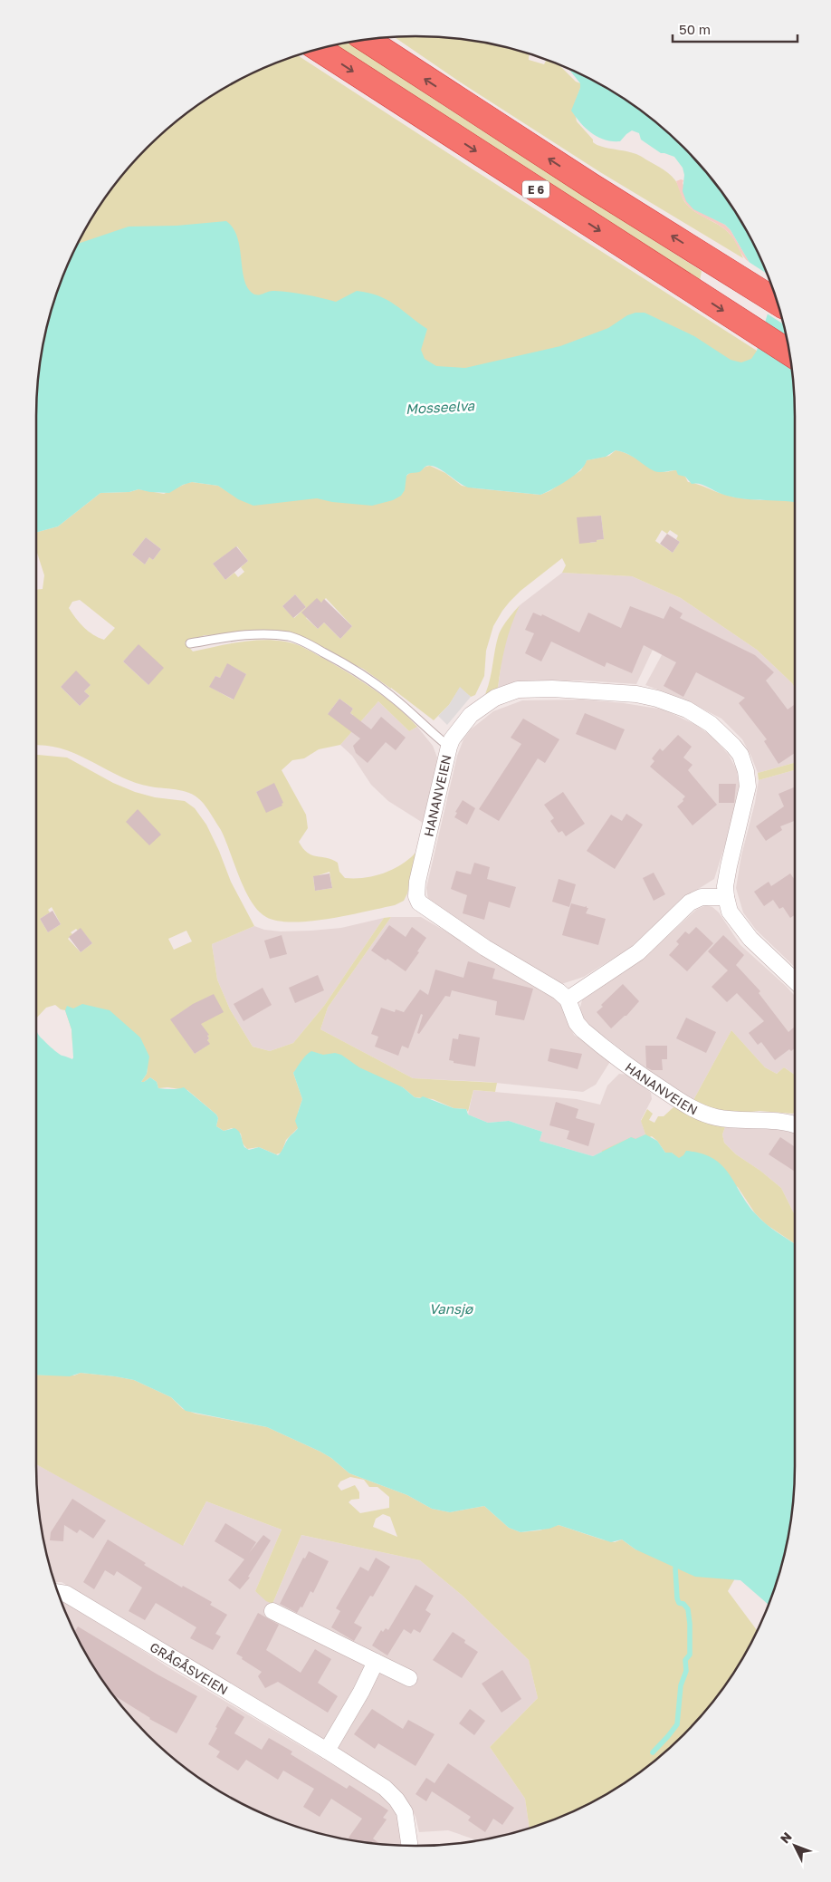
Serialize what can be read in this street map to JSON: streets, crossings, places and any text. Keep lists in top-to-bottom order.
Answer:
{
  "streets": {
    "highway": ["E 6"],
    "street": ["HANANVEIEN", "GRÅGÅSVEIEN"]
  },
  "water": ["Mosseelva", "Vansjø"],
  "scale_bar": "50 m",
  "north": "top left"
}
